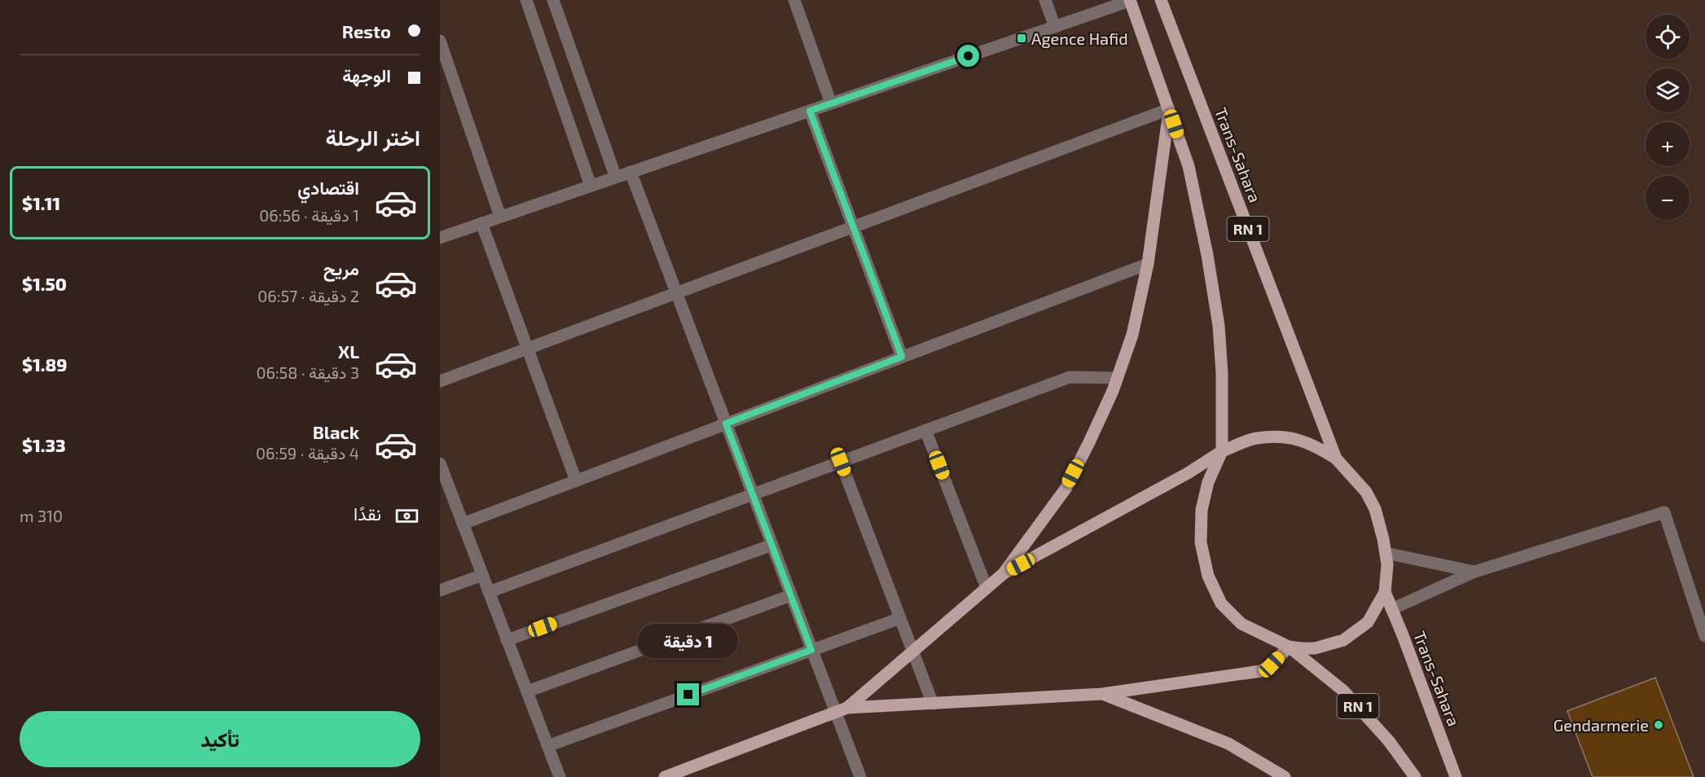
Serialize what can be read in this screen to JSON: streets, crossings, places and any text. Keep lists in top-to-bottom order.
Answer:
{
  "streets": {
    "main road": ["Trans-Sahara", "RN 1"]
  },
  "places": {
    "transit": ["Agence Hafid"],
    "other": ["Gendarmerie"]
  },
  "page": {
    "banner": ["Resto", "الوجهة"],
    "map_buttons": ["+", "−"],
    "heading": "اختر الرحلة",
    "list": [
      {
        "name": "اقتصادي",
        "note": "1 دقيقة · 06:56",
        "value": "$1.11"
      },
      {
        "name": "مريح",
        "note": "2 دقيقة · 06:57",
        "value": "$1.50"
      },
      {
        "name": "XL",
        "note": "3 دقيقة · 06:58",
        "value": "$1.89"
      },
      {
        "name": "Black",
        "note": "4 دقيقة · 06:59",
        "value": "$1.33"
      }
    ],
    "pay": ["نقدًا", "310 m"],
    "bubble": "1 دقيقة",
    "buttons": "تأكيد"
  }
}
